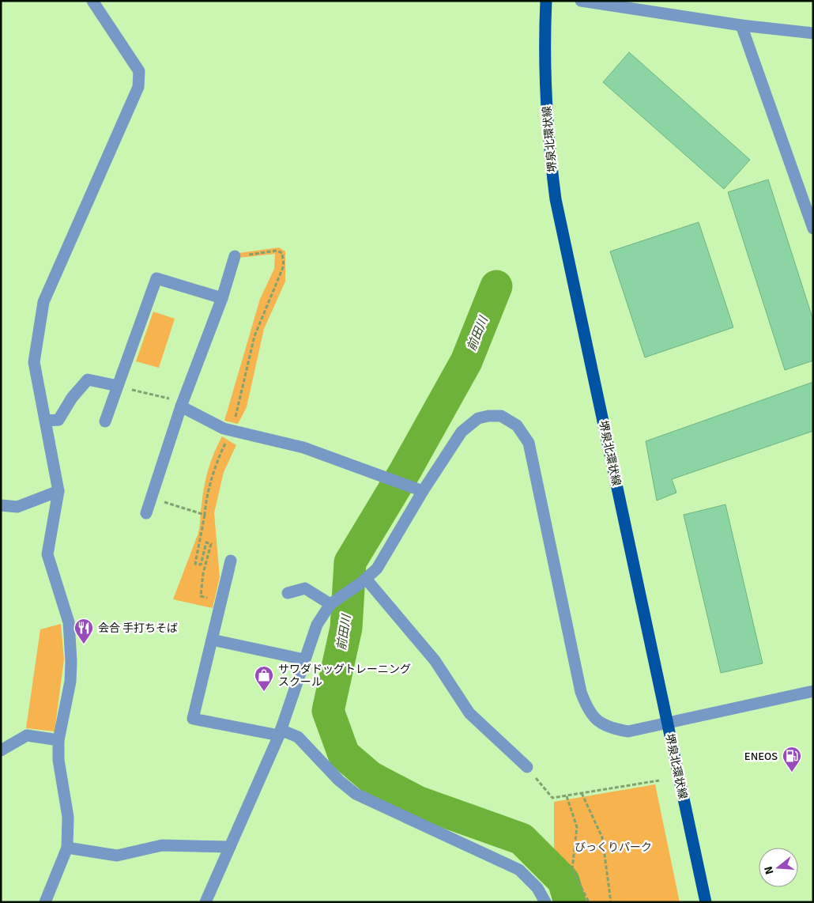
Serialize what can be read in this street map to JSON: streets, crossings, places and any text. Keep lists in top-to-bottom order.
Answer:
{
  "streets": {
    "main road": ["堺泉北環状線"]
  },
  "water": ["前田川"],
  "parks": ["びっくりパーク"],
  "places": {
    "restaurant": ["会合 手打ちそば"],
    "shop": ["サワダドッグトレーニング スクール"],
    "fuel station": ["ENEOS"]
  },
  "north": "left"
}
